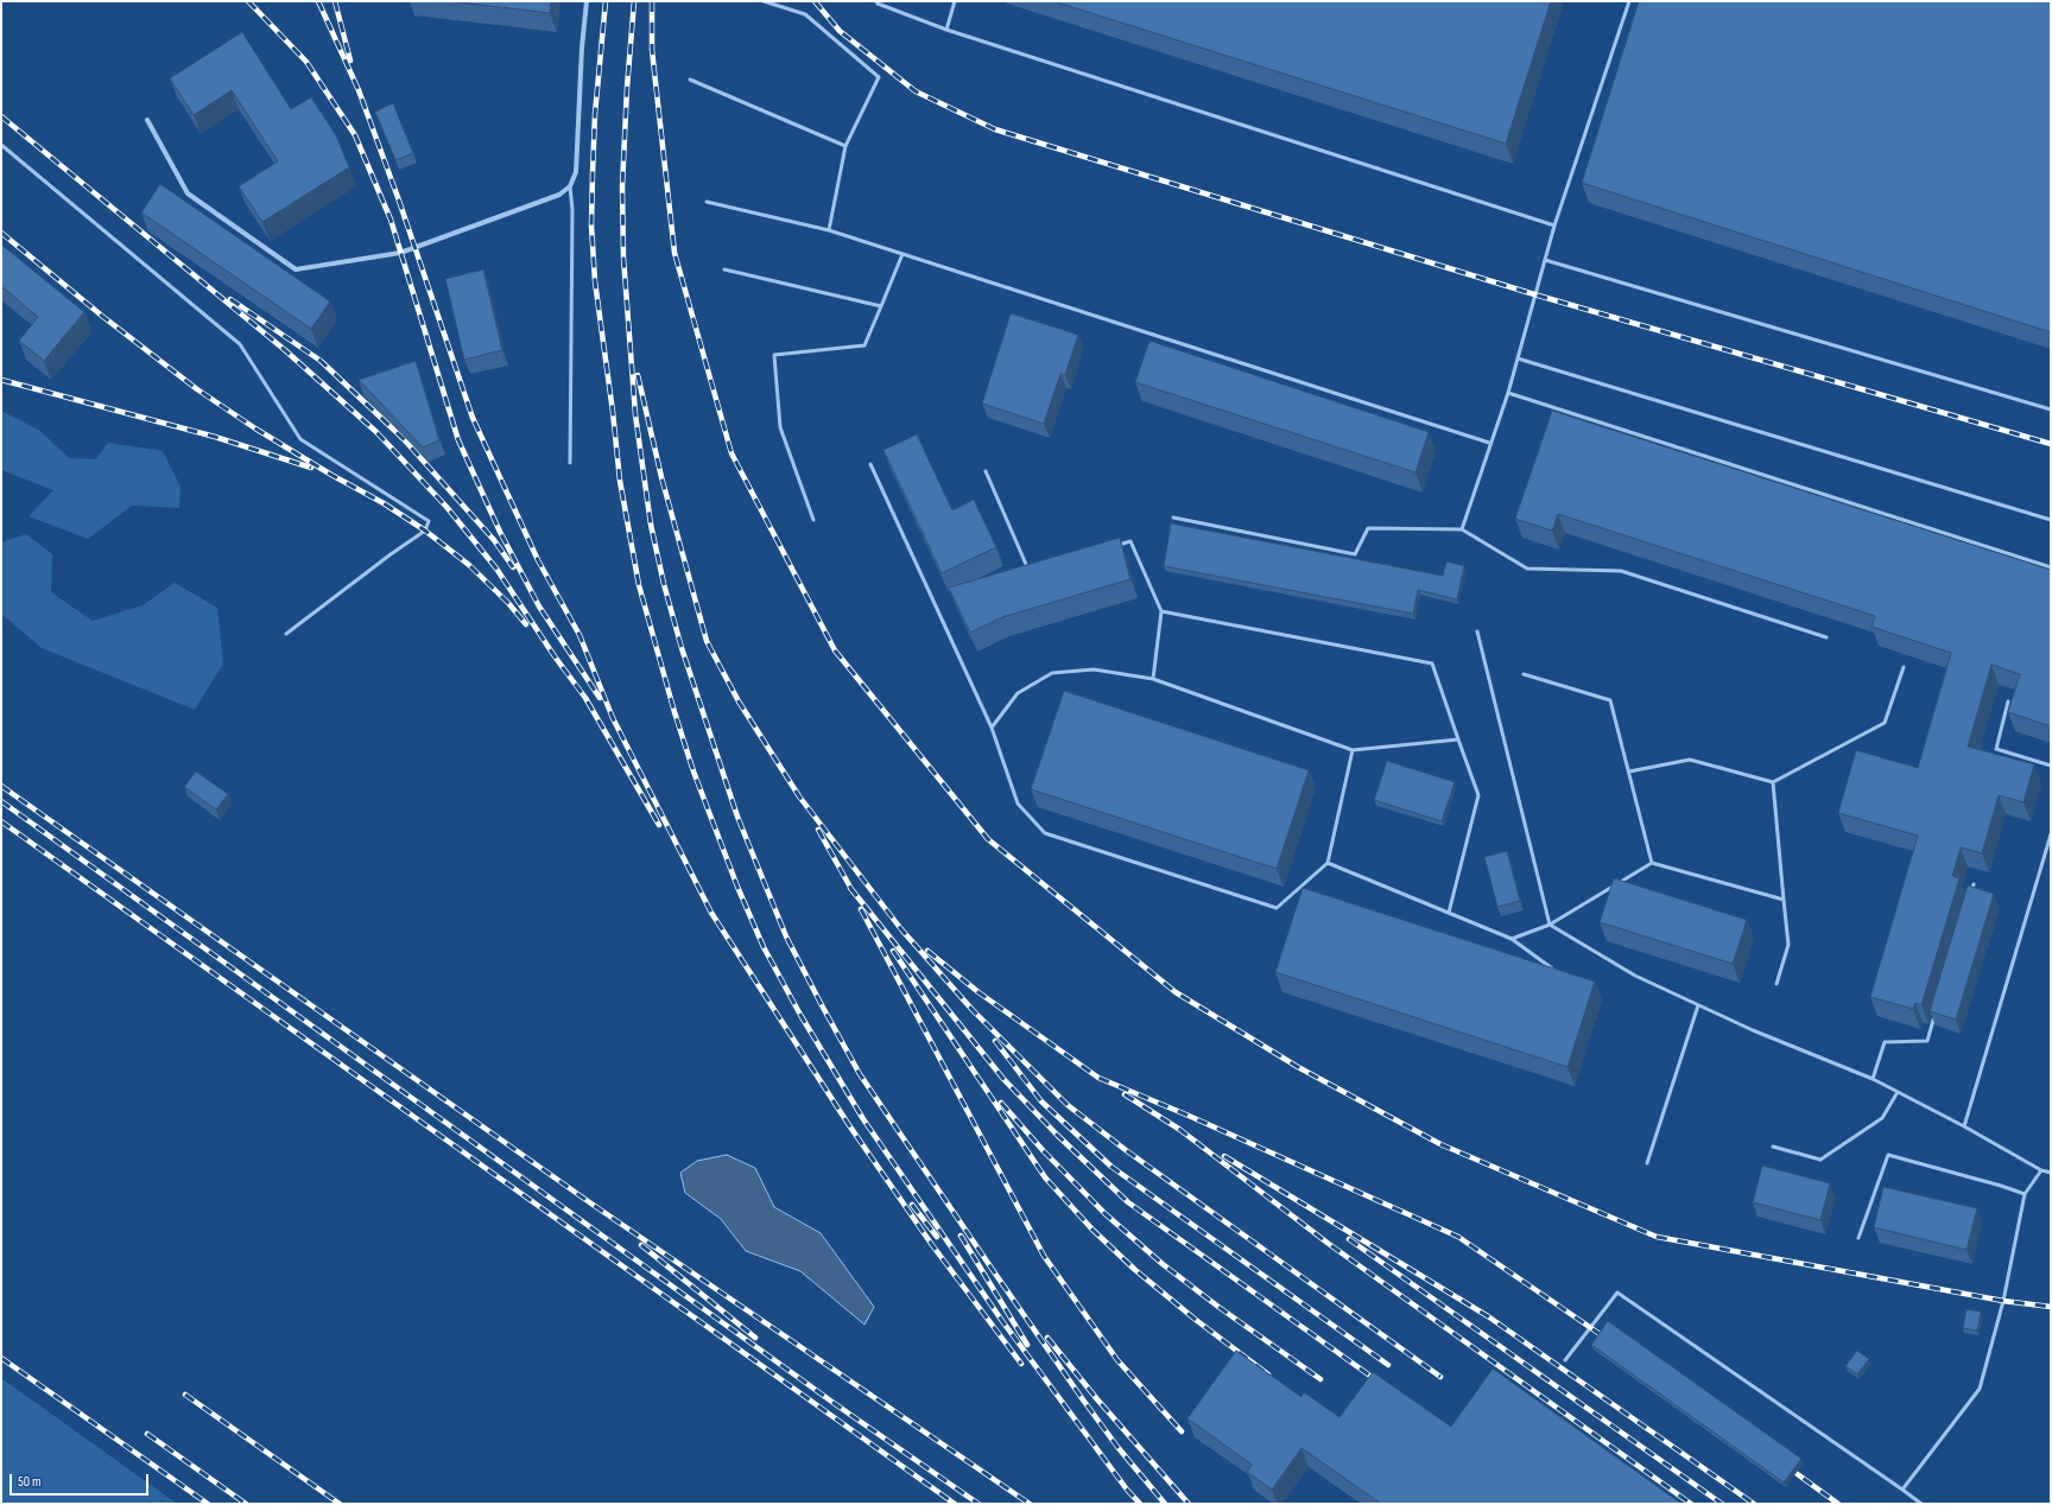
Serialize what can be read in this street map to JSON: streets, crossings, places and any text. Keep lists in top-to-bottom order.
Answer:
{
  "scale_bar": "50 m"
}
